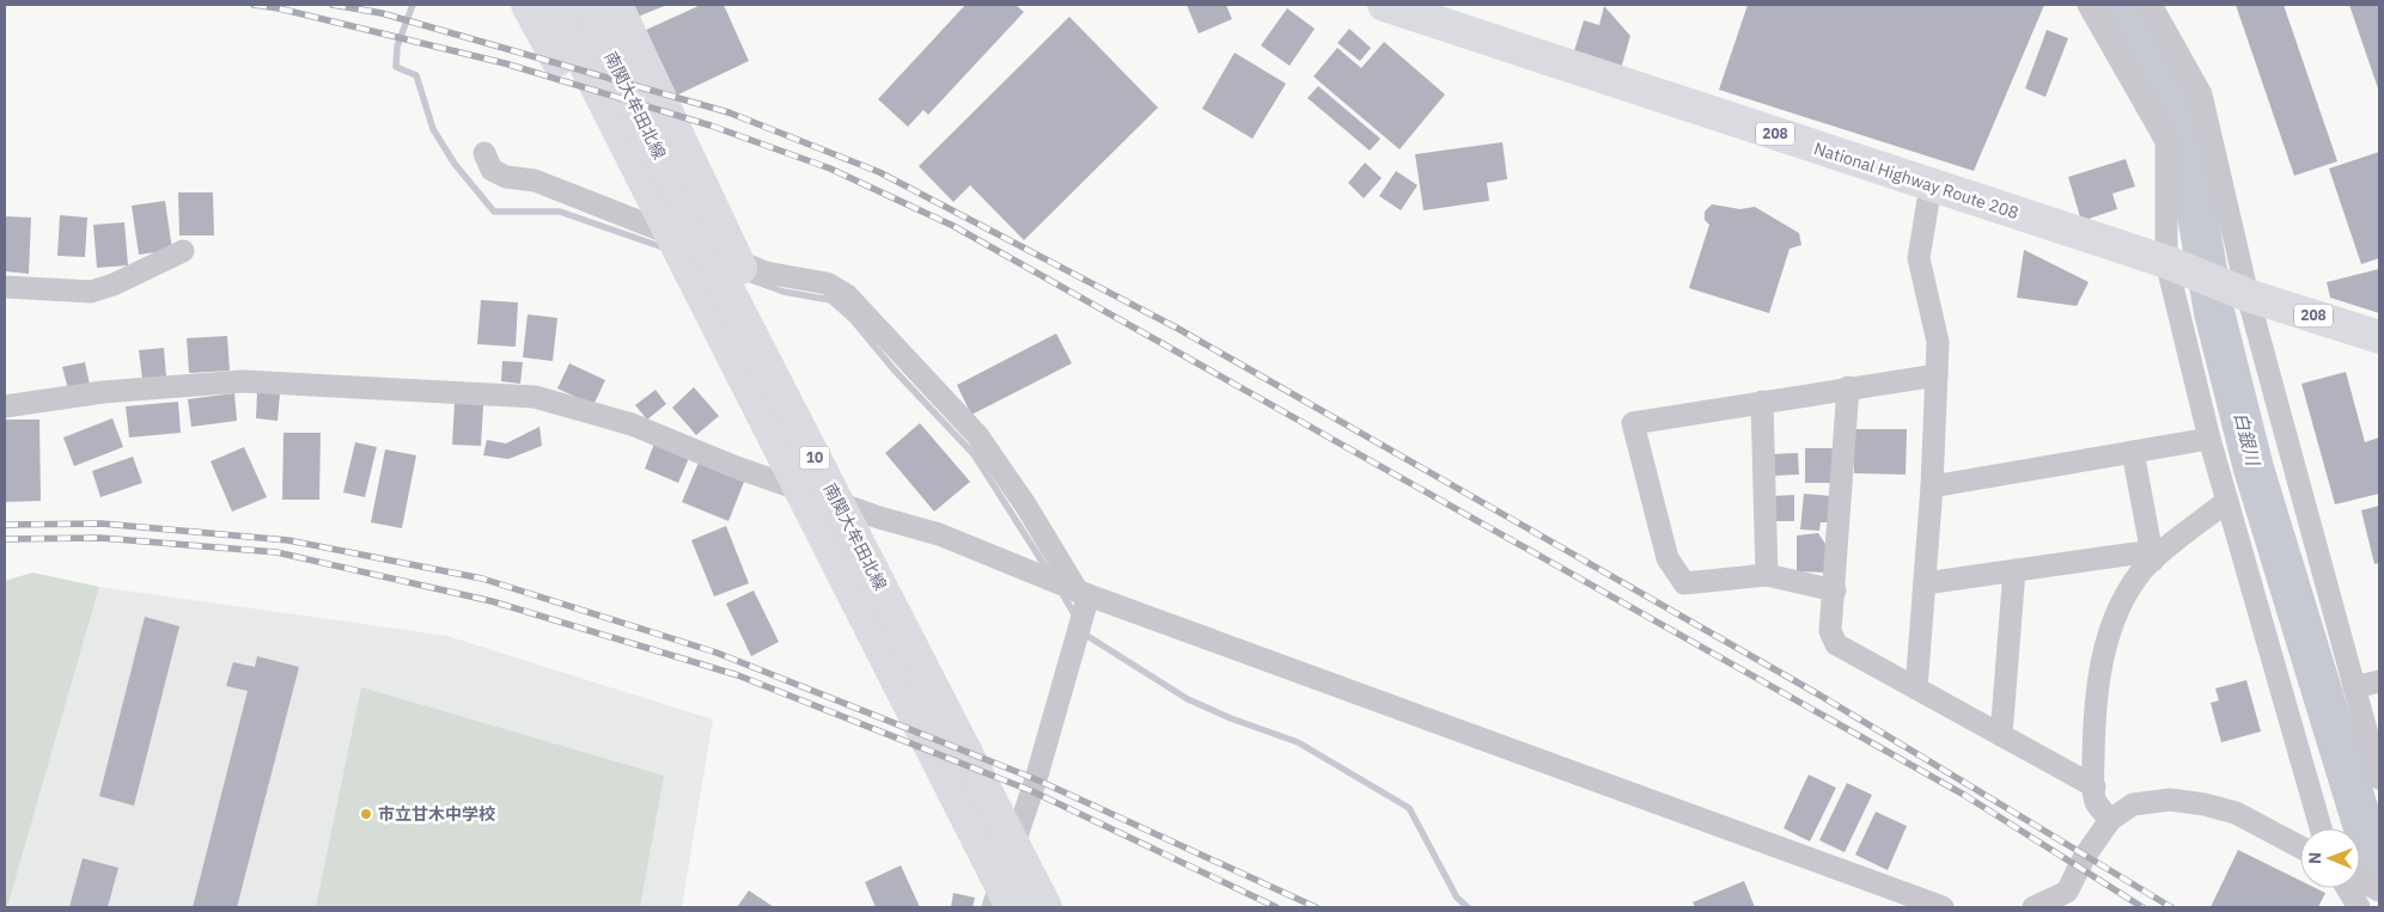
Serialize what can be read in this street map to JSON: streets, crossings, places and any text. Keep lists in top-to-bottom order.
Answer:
{
  "streets": {
    "main road": [
      "南関大牟田北線",
      "208",
      "National Highway Route 208",
      "10"
    ]
  },
  "water": ["白銀川"],
  "places": ["市立甘木中学校"],
  "north": "left"
}
